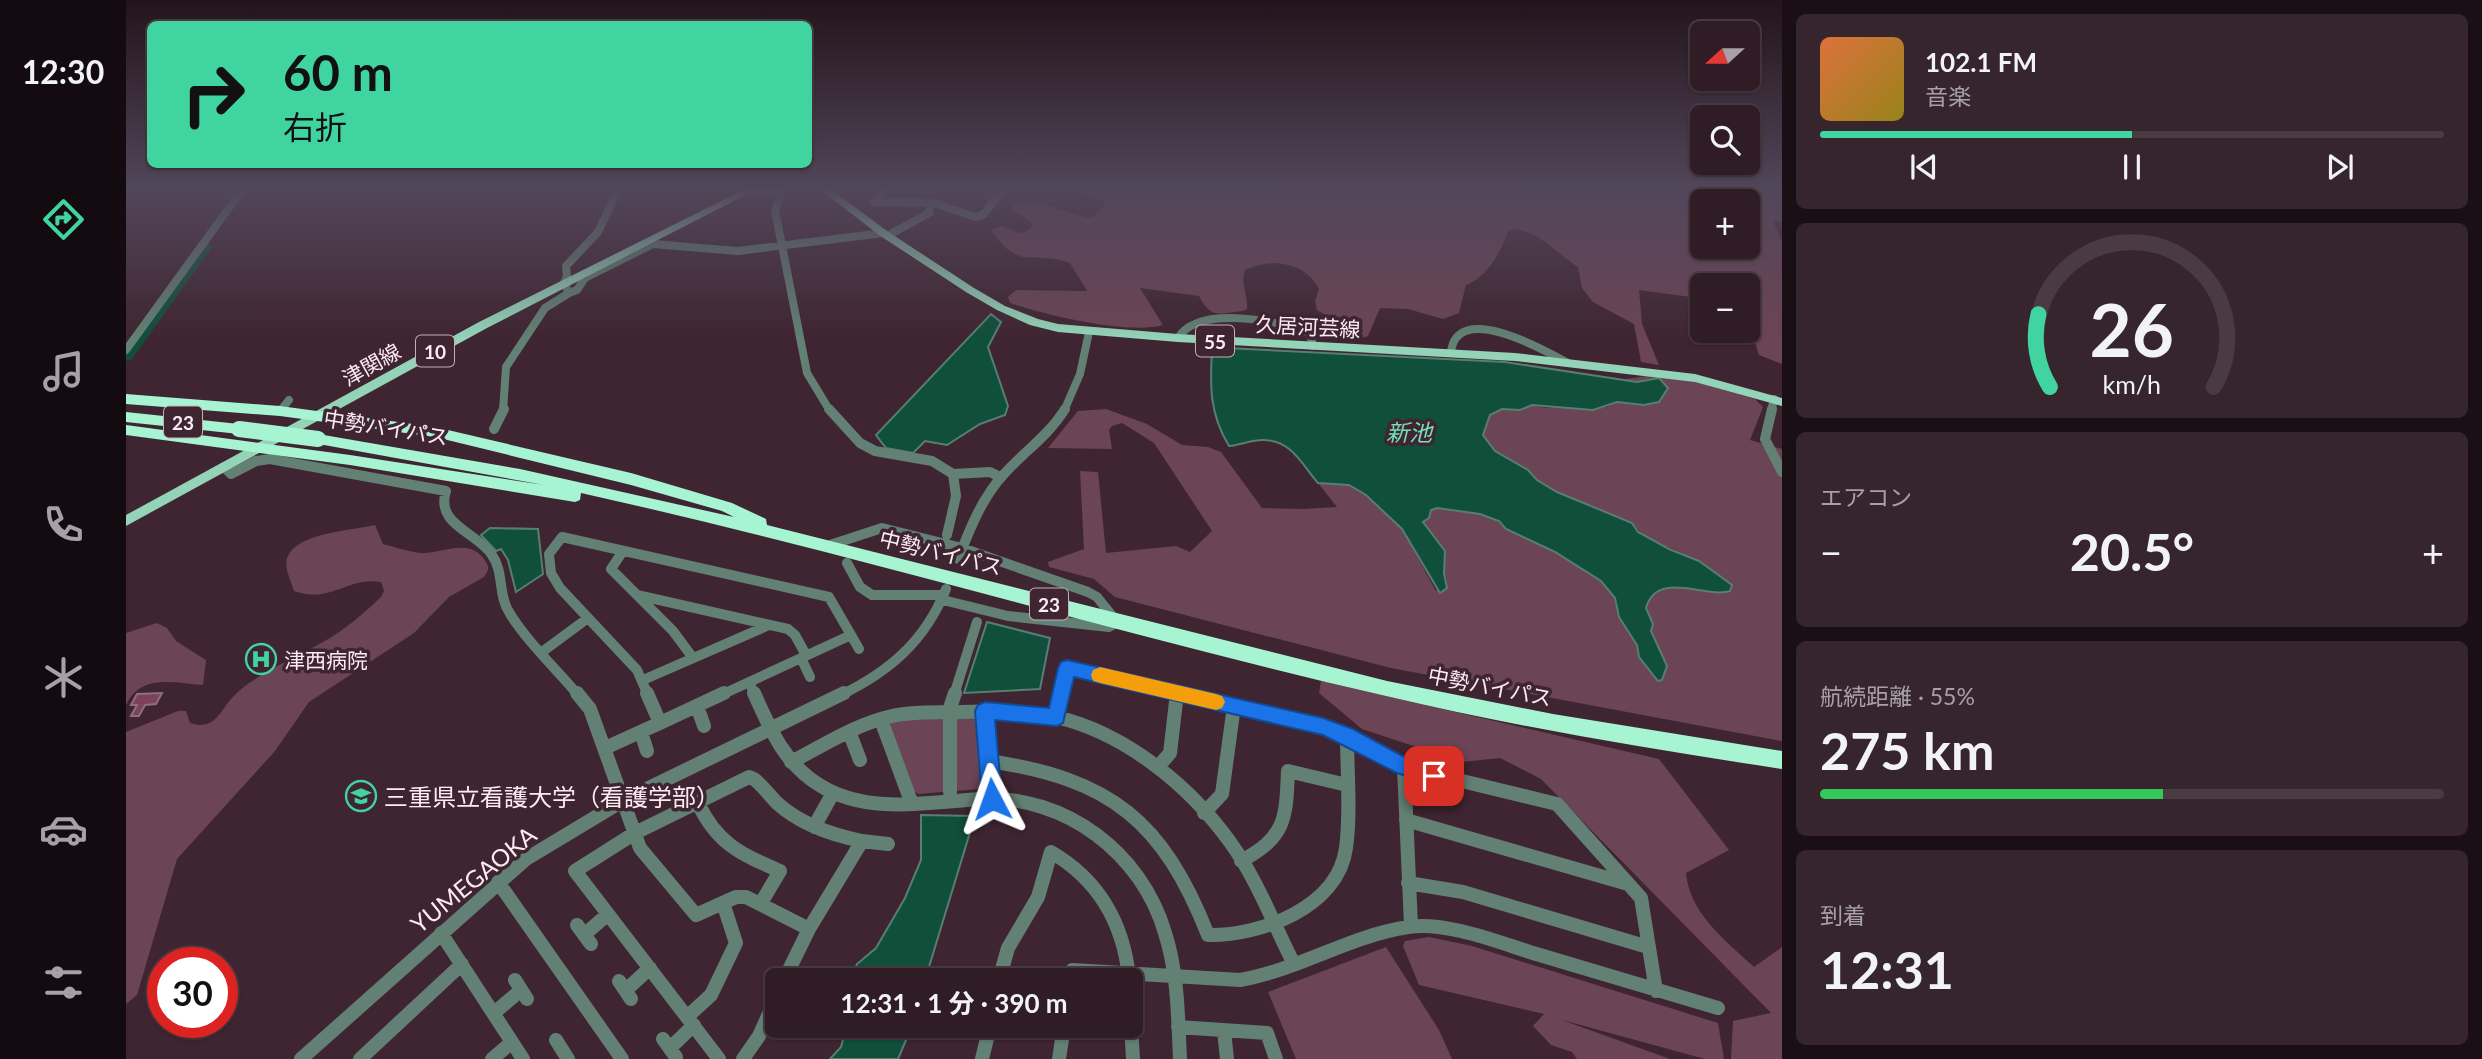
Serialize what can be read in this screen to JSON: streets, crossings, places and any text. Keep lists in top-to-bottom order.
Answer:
{
  "streets": {
    "highway": ["23", "中勢バイパス"],
    "main road": [
      "久居河芸線",
      "55",
      "10",
      "津関線"
    ],
    "street": ["YUMEGAOKA"]
  },
  "water": ["新池"],
  "places": {
    "hospital": ["津西病院"],
    "school or university": ["三重県立看護大学（看護学部）"]
  },
  "north": "left",
  "page": {
    "tabs": "12:30",
    "map_buttons": ["+", "−"],
    "turn": ["60 m", "右折"],
    "song": ["102.1 FM", "音楽"],
    "tile": [
      "エアコン",
      ["航続距離 · 55%", "275 km"],
      ["到着", "12:31"]
    ],
    "heat": ["−", "20.5°", "+"],
    "limit": "30",
    "trip": "12:31 · 1 分 · 390 m",
    "gauge": ["26", "km/h"]
  }
}
